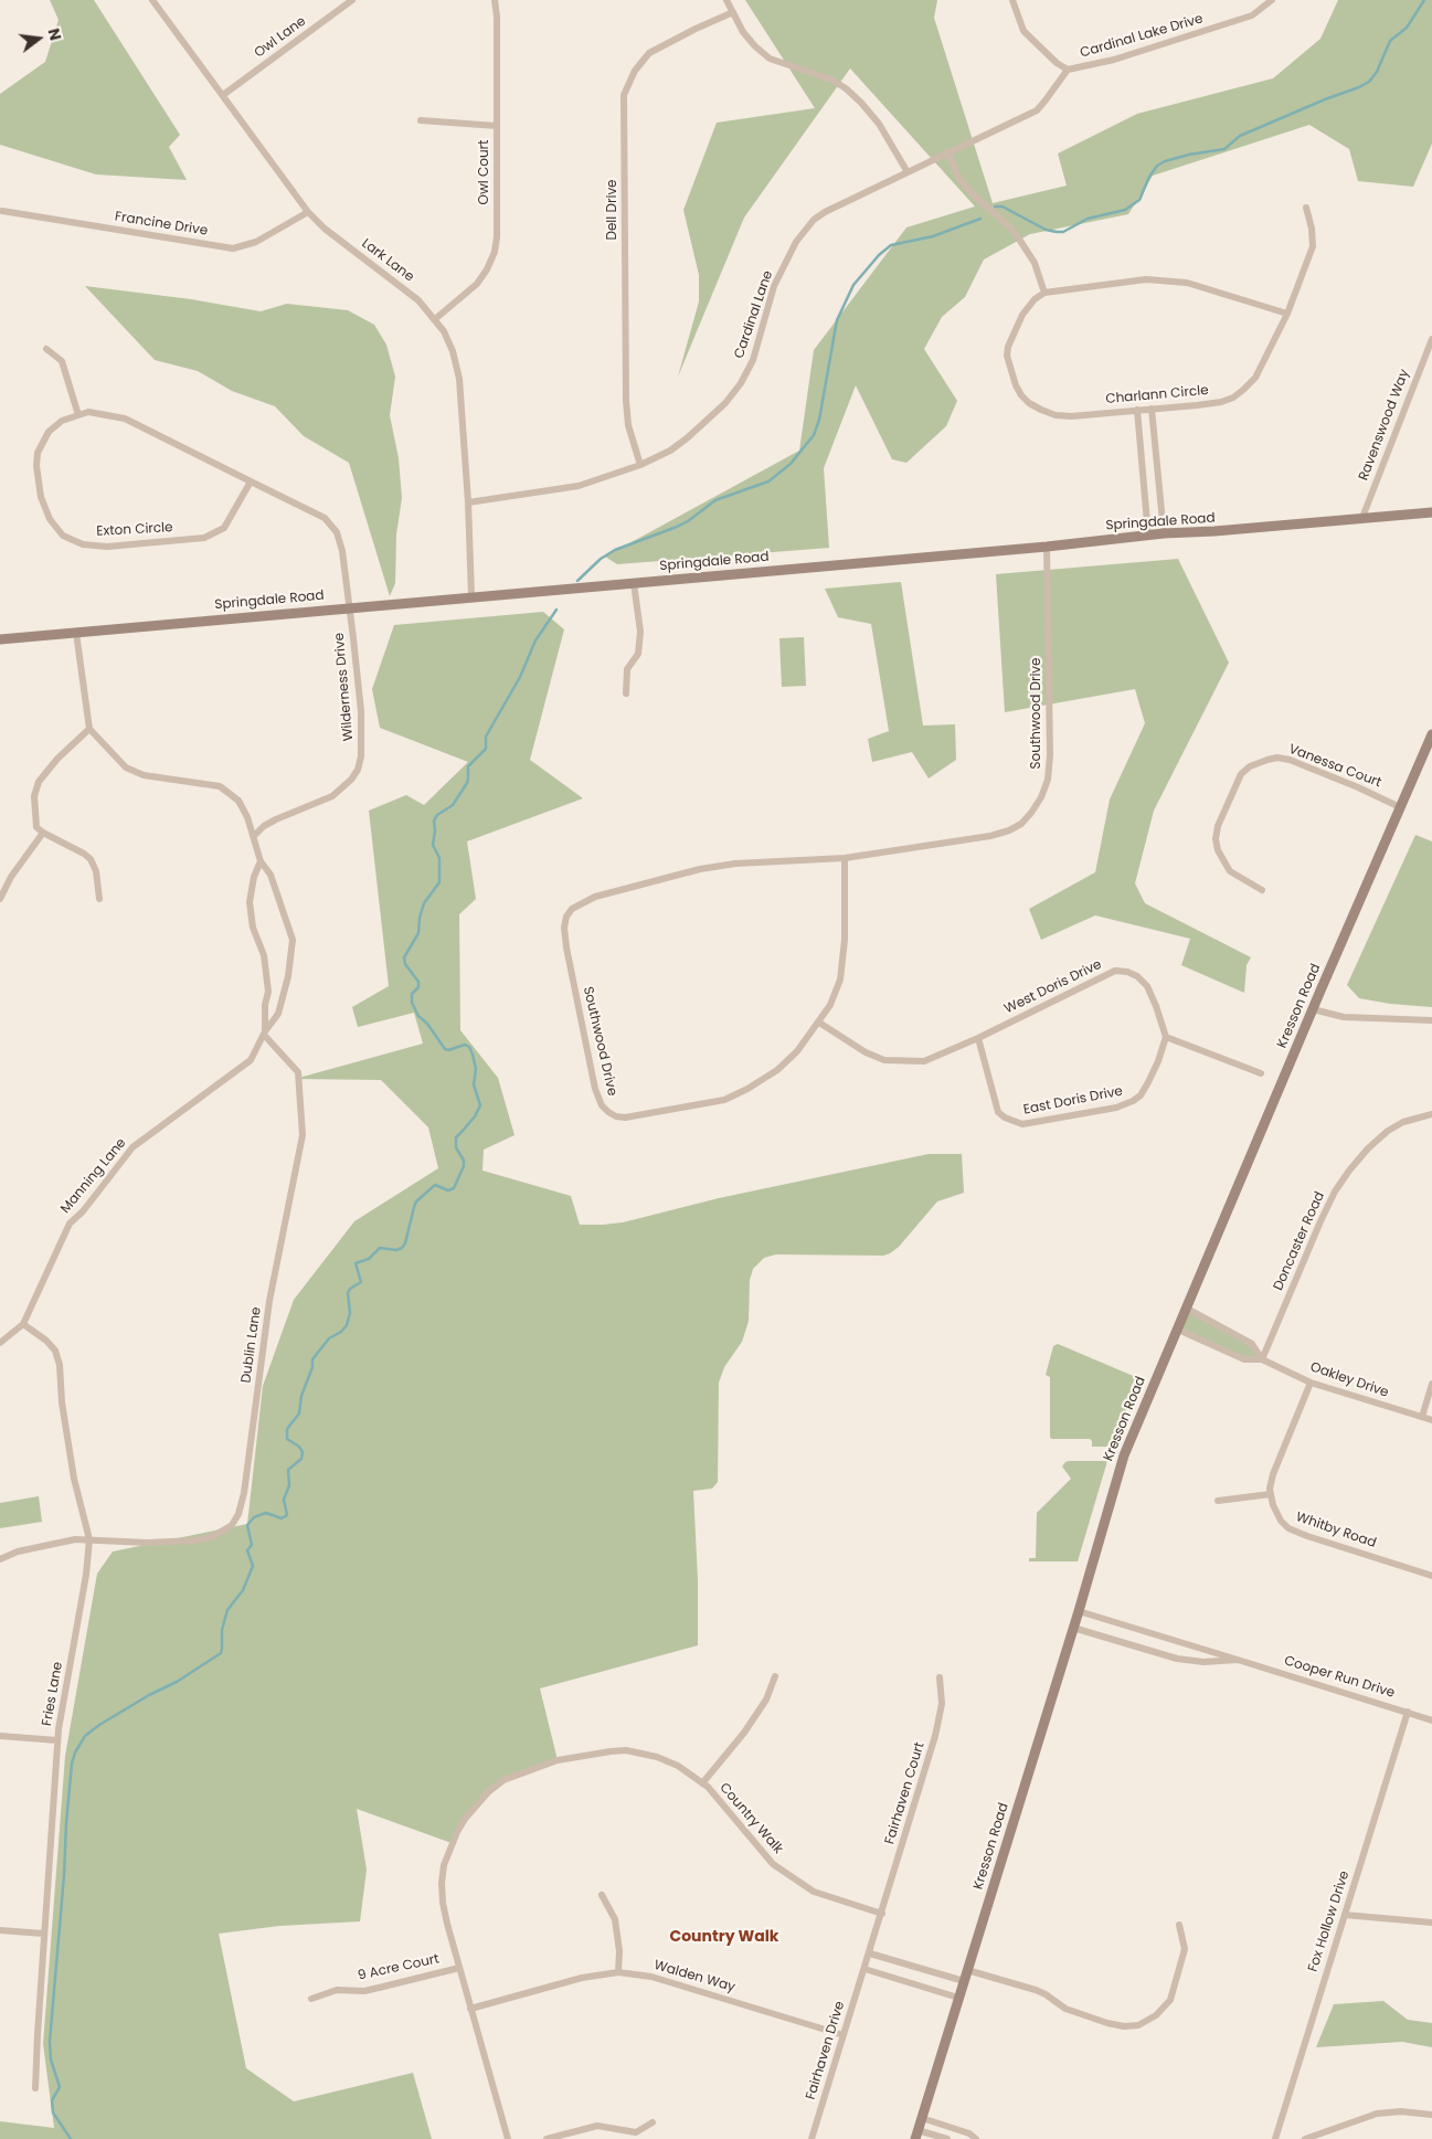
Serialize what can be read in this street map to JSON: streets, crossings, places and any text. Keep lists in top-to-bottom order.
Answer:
{
  "streets": {
    "street": [
      "Cardinal Lake Drive",
      "Owl Lane",
      "Owl Court",
      "Dell Drive",
      "Francine Drive",
      "Lark Lane",
      "Cardinal Lane",
      "Charlann Circle",
      "Ravenswood Way",
      "Springdale Road",
      "Exton Circle",
      "Wilderness Drive",
      "Southwood Drive",
      "Vanessa Court",
      "West Doris Drive",
      "Kresson Road",
      "East Doris Drive",
      "Manning Lane",
      "Doncaster Road",
      "Dublin Lane",
      "Oakley Drive",
      "Whitby Road",
      "Cooper Run Drive",
      "Fries Lane",
      "Fairhaven Court",
      "Country Walk",
      "Fox Hollow Drive",
      "9 Acre Court",
      "Walden Way",
      "Fairhaven Drive"
    ]
  },
  "crossings": [
    ["Cardinal Lake Drive", "Cardinal Lane"],
    ["Owl Lane", "Lark Lane"],
    ["Owl Court", "Lark Lane"],
    ["Dell Drive", "Cardinal Lane"],
    ["Francine Drive", "Lark Lane"],
    ["Lark Lane", "Cardinal Lane"],
    ["Lark Lane", "Springdale Road"],
    ["Ravenswood Way", "Springdale Road"],
    ["Springdale Road", "Exton Circle"],
    ["Springdale Road", "Wilderness Drive"],
    ["Springdale Road", "Southwood Drive"],
    ["Exton Circle", "Wilderness Drive"],
    ["Wilderness Drive", "Manning Lane"],
    ["Vanessa Court", "Kresson Road"],
    ["West Doris Drive", "East Doris Drive"],
    ["Kresson Road", "Cooper Run Drive"],
    ["Manning Lane", "Dublin Lane"],
    ["Manning Lane", "Fries Lane"],
    ["Doncaster Road", "Oakley Drive"],
    ["Dublin Lane", "Fries Lane"],
    ["Oakley Drive", "Whitby Road"],
    ["Cooper Run Drive", "Fox Hollow Drive"],
    ["Fairhaven Court", "Country Walk"],
    ["Country Walk", "9 Acre Court"],
    ["Country Walk", "Walden Way"],
    ["Walden Way", "Fairhaven Drive"]
  ],
  "districts": ["Country Walk"],
  "north": "right"
}
